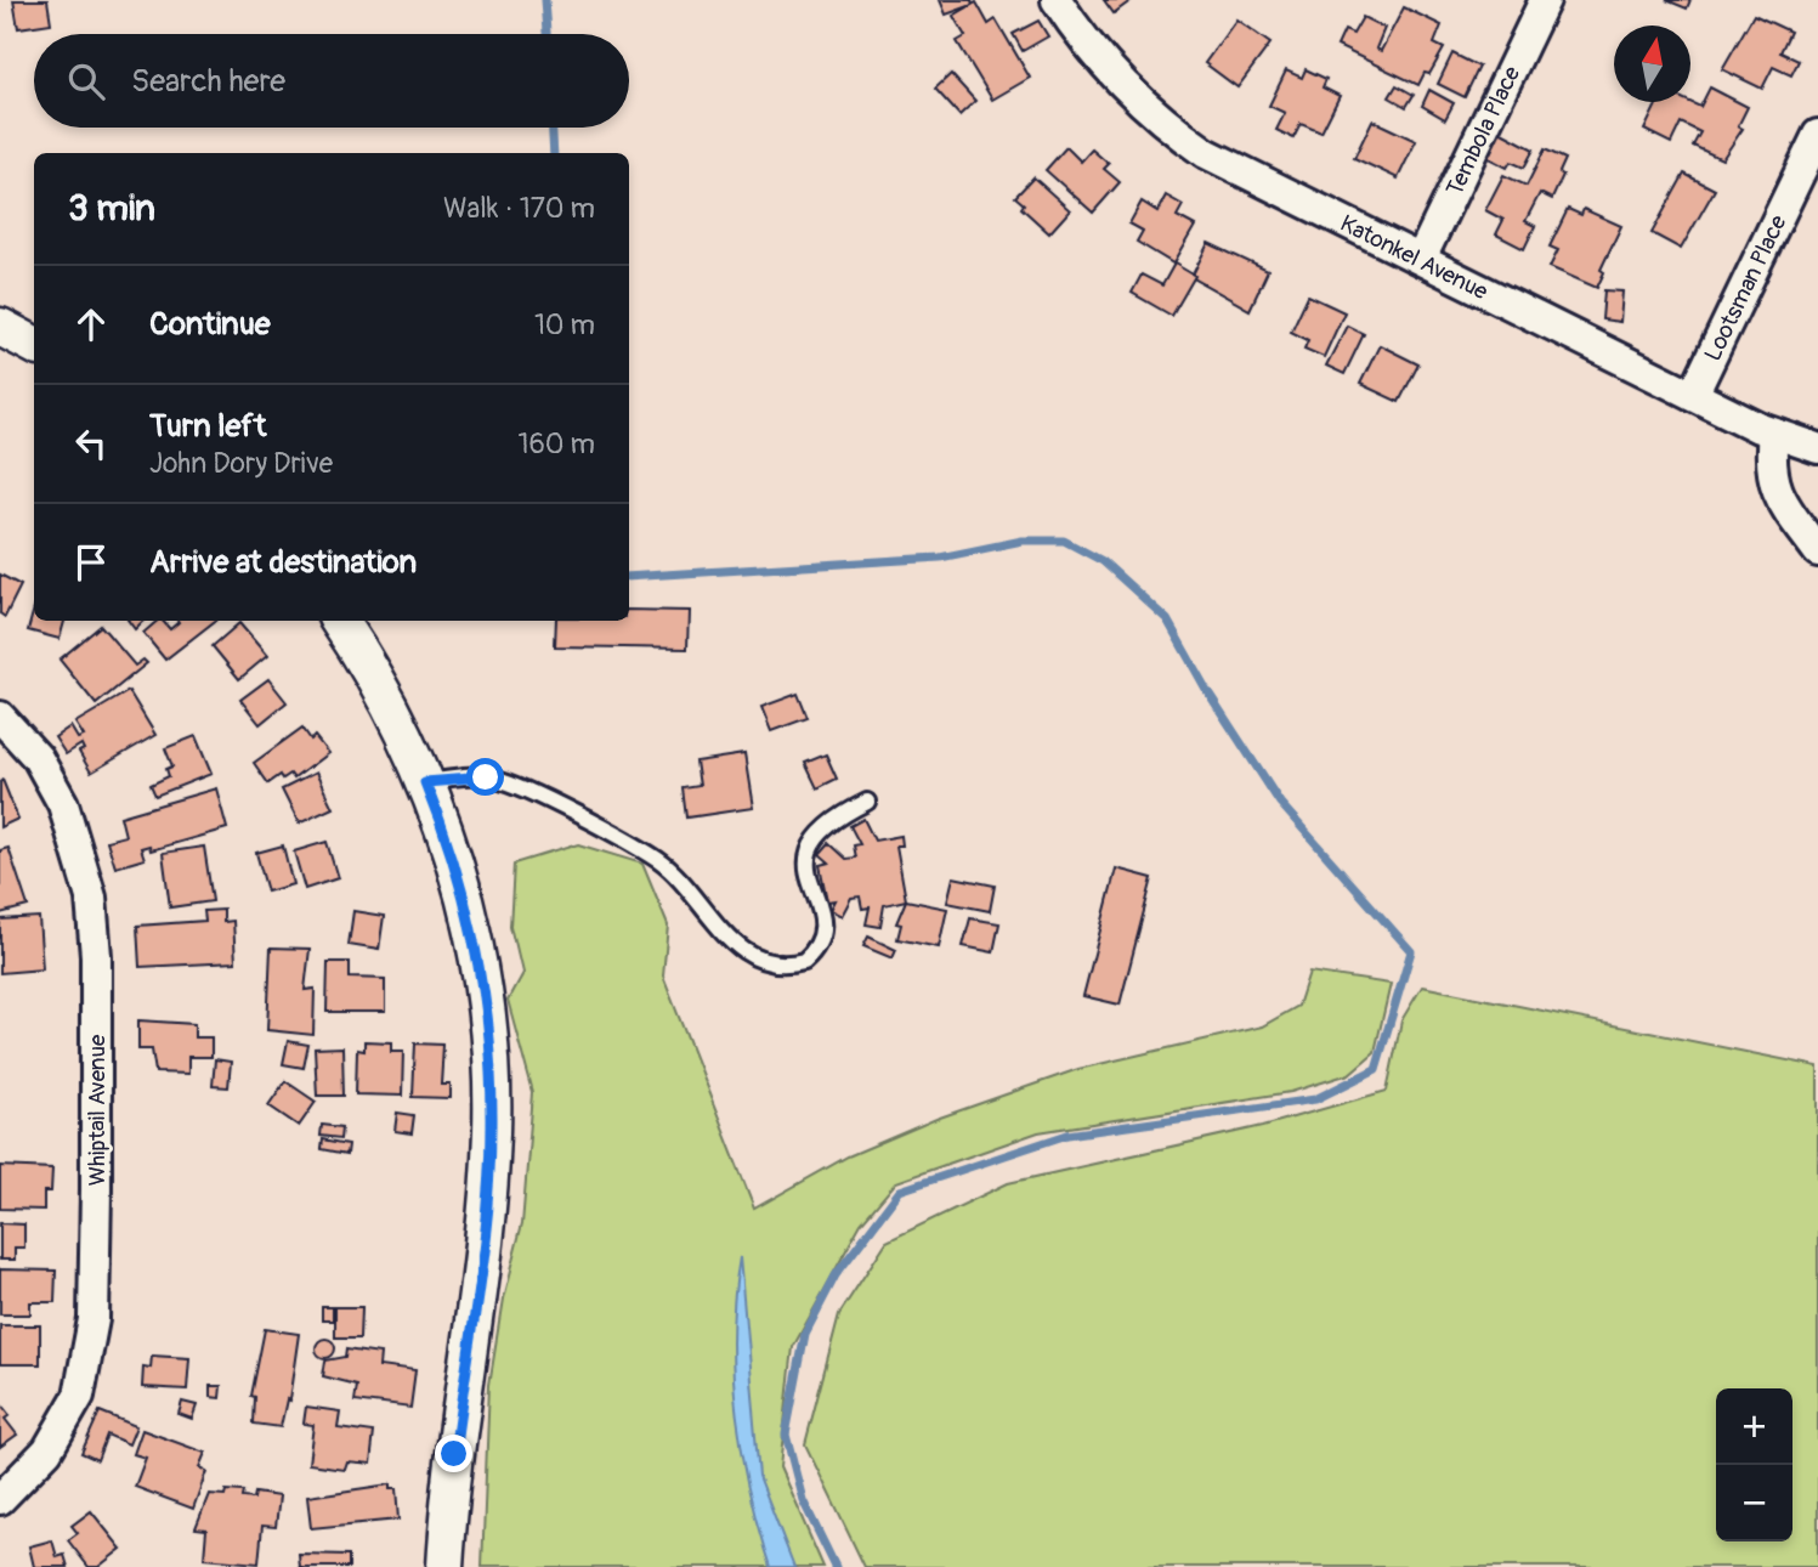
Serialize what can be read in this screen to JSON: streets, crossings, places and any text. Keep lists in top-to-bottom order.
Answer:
{
  "streets": {
    "street": [
      "Tembola Place",
      "Katonkel Avenue",
      "Lootsman Place",
      "Whiptail Avenue"
    ]
  },
  "crossings": [
    ["Tembola Place", "Katonkel Avenue"],
    ["Katonkel Avenue", "Lootsman Place"]
  ],
  "north": "top",
  "page": {
    "search": "Search here",
    "heading": ["3 min", "Walk · 170 m"],
    "list": [
      ["Continue", "10 m"],
      ["Turn left", "John Dory Drive", "160 m"],
      "Arrive at destination"
    ],
    "map_buttons": ["+", "−"]
  }
}
